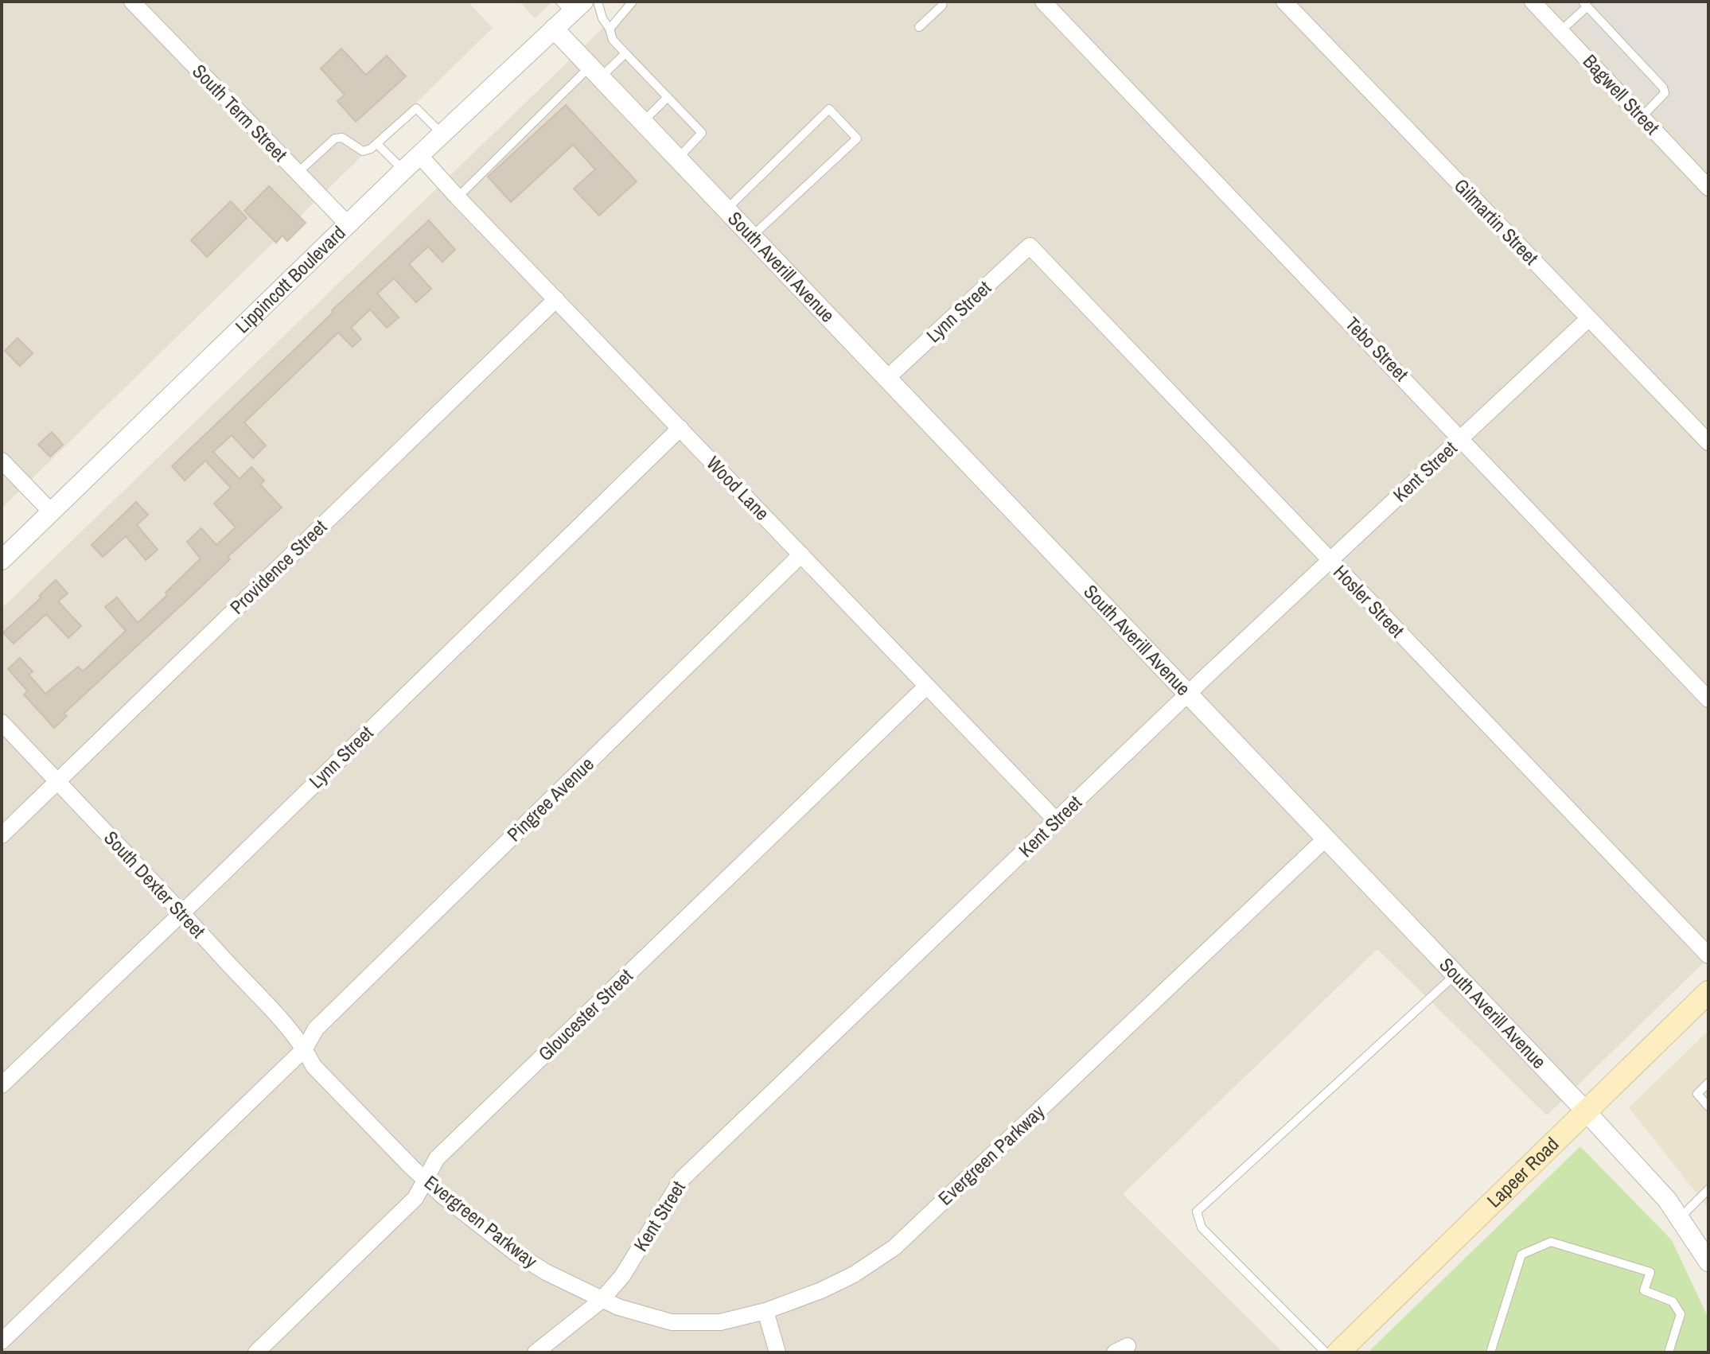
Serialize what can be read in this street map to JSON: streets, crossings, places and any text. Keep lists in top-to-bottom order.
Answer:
{
  "streets": {
    "main road": ["Lapeer Road"],
    "street": [
      "Bagwell Street",
      "South Term Street",
      "Gilmartin Street",
      "South Averill Avenue",
      "Lippincott Boulevard",
      "Lynn Street",
      "Tebo Street",
      "Kent Street",
      "Wood Lane",
      "Providence Street",
      "Hosler Street",
      "Pingree Avenue",
      "South Dexter Street",
      "Gloucester Street",
      "Evergreen Parkway"
    ]
  },
  "crossings": [
    ["South Term Street", "Lippincott Boulevard"],
    ["Gilmartin Street", "Kent Street"],
    ["South Averill Avenue", "Lippincott Boulevard"],
    ["South Averill Avenue", "Lynn Street"],
    ["South Averill Avenue", "Kent Street"],
    ["South Averill Avenue", "Evergreen Parkway"],
    ["South Averill Avenue", "Lapeer Road"],
    ["Lippincott Boulevard", "Wood Lane"],
    ["Lynn Street", "Wood Lane"],
    ["Lynn Street", "Hosler Street"],
    ["Lynn Street", "South Dexter Street"],
    ["Tebo Street", "Kent Street"],
    ["Kent Street", "Wood Lane"],
    ["Kent Street", "Hosler Street"],
    ["Kent Street", "Evergreen Parkway"],
    ["Wood Lane", "Providence Street"],
    ["Wood Lane", "Pingree Avenue"],
    ["Wood Lane", "Gloucester Street"],
    ["Providence Street", "South Dexter Street"],
    ["Pingree Avenue", "South Dexter Street"],
    ["Pingree Avenue", "Evergreen Parkway"],
    ["South Dexter Street", "Evergreen Parkway"],
    ["Gloucester Street", "Evergreen Parkway"]
  ]
}
